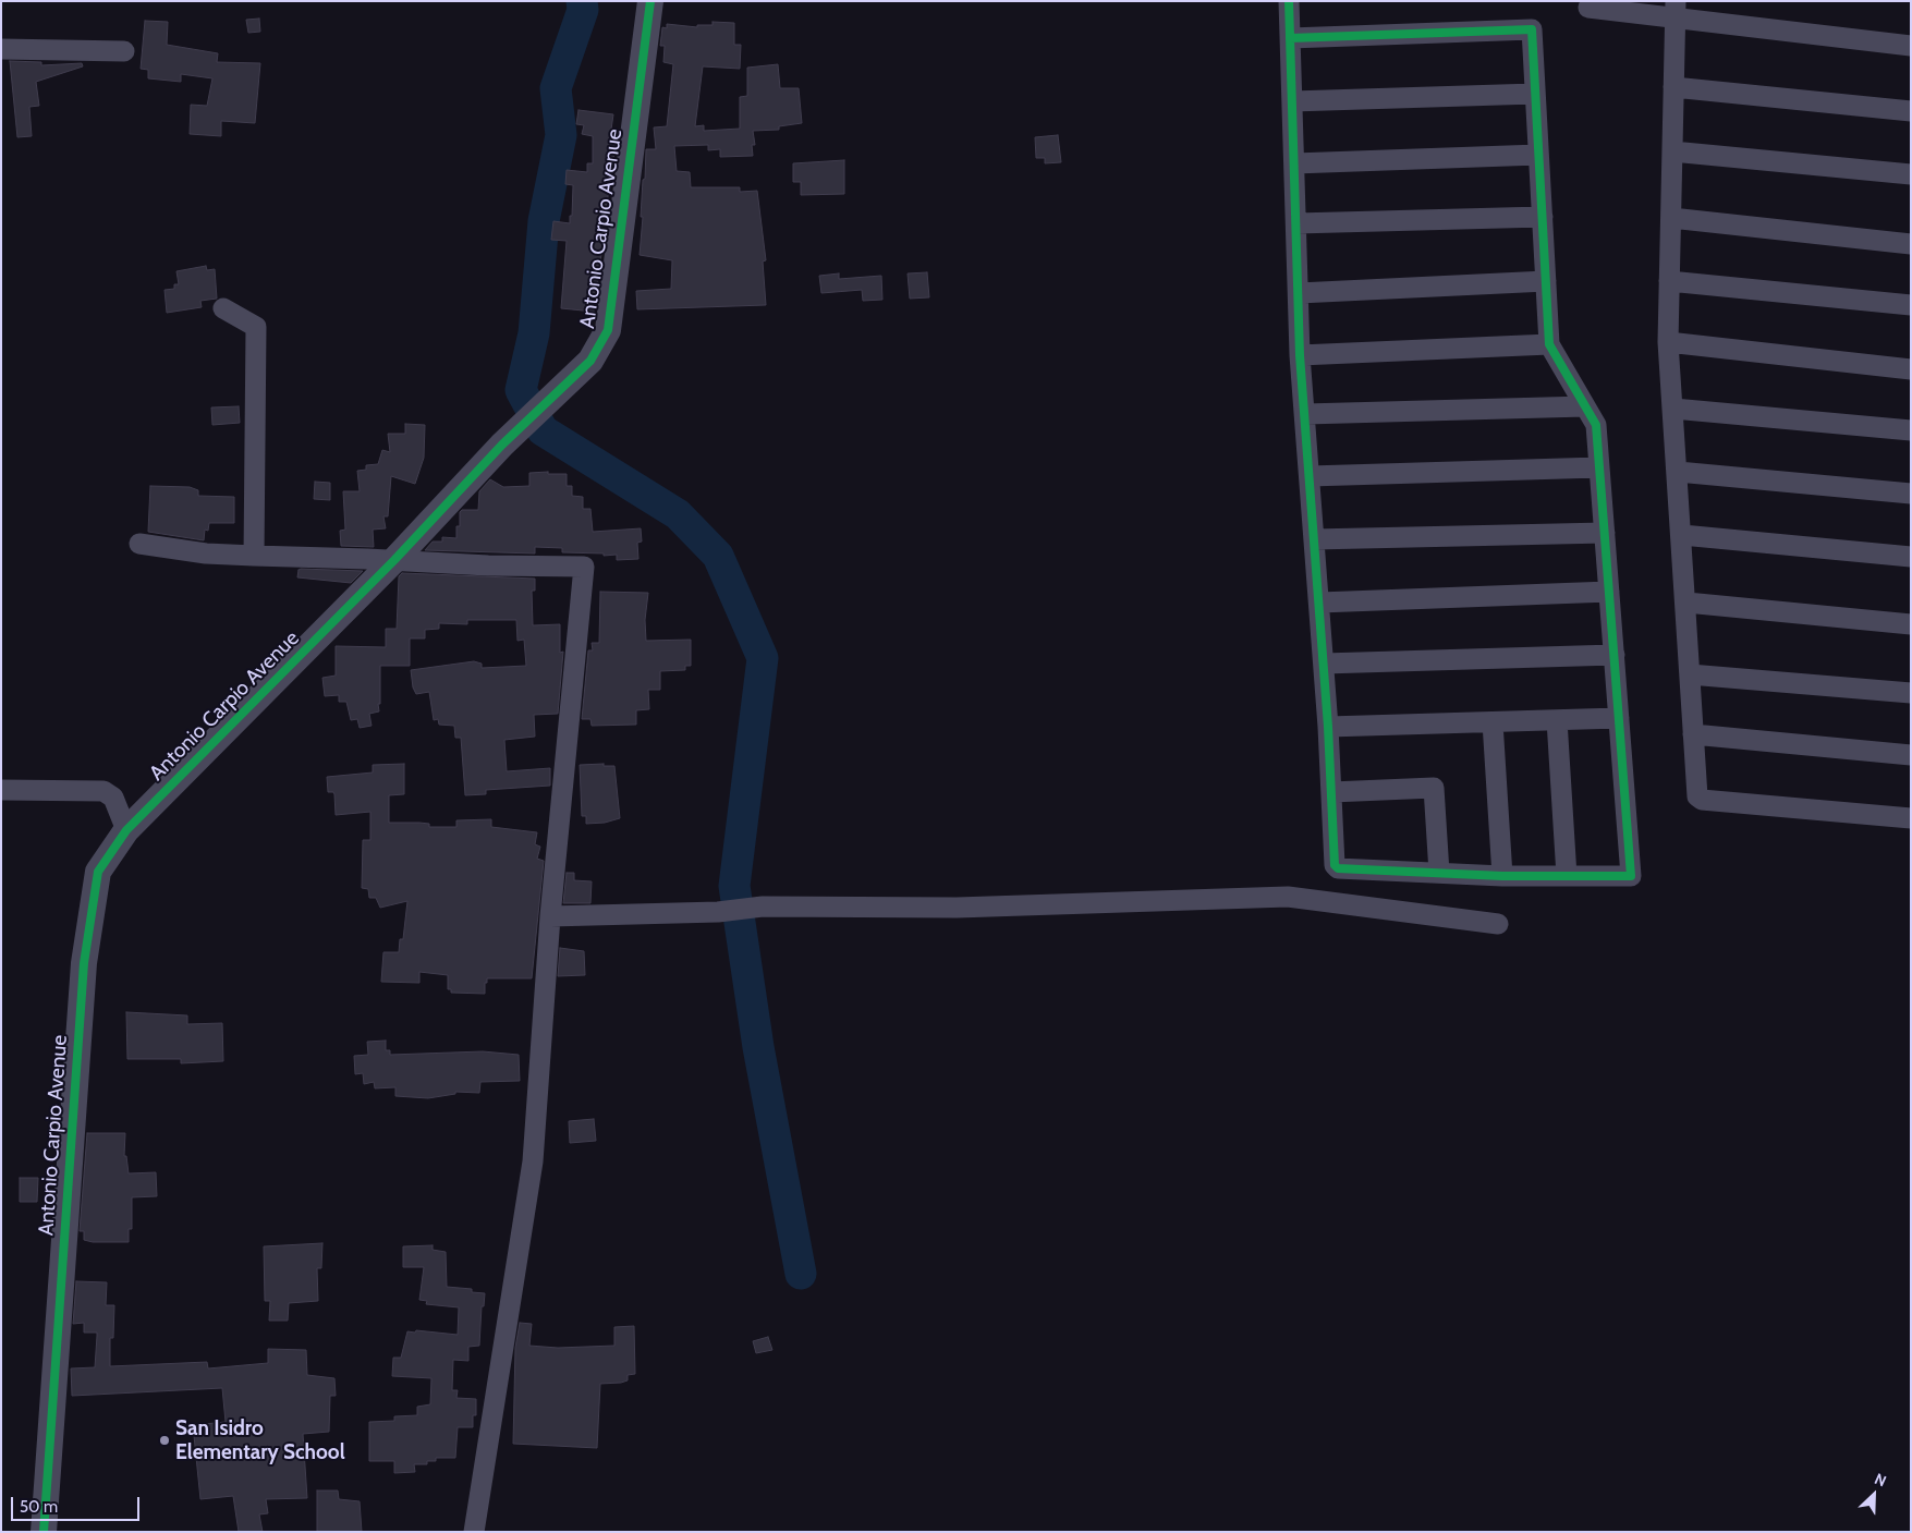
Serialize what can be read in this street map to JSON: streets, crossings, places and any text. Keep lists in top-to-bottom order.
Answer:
{
  "streets": {
    "street": ["Antonio Carpio Avenue"]
  },
  "places": ["San Isidro Elementary School"],
  "scale_bar": "50 m",
  "north": "top right"
}
